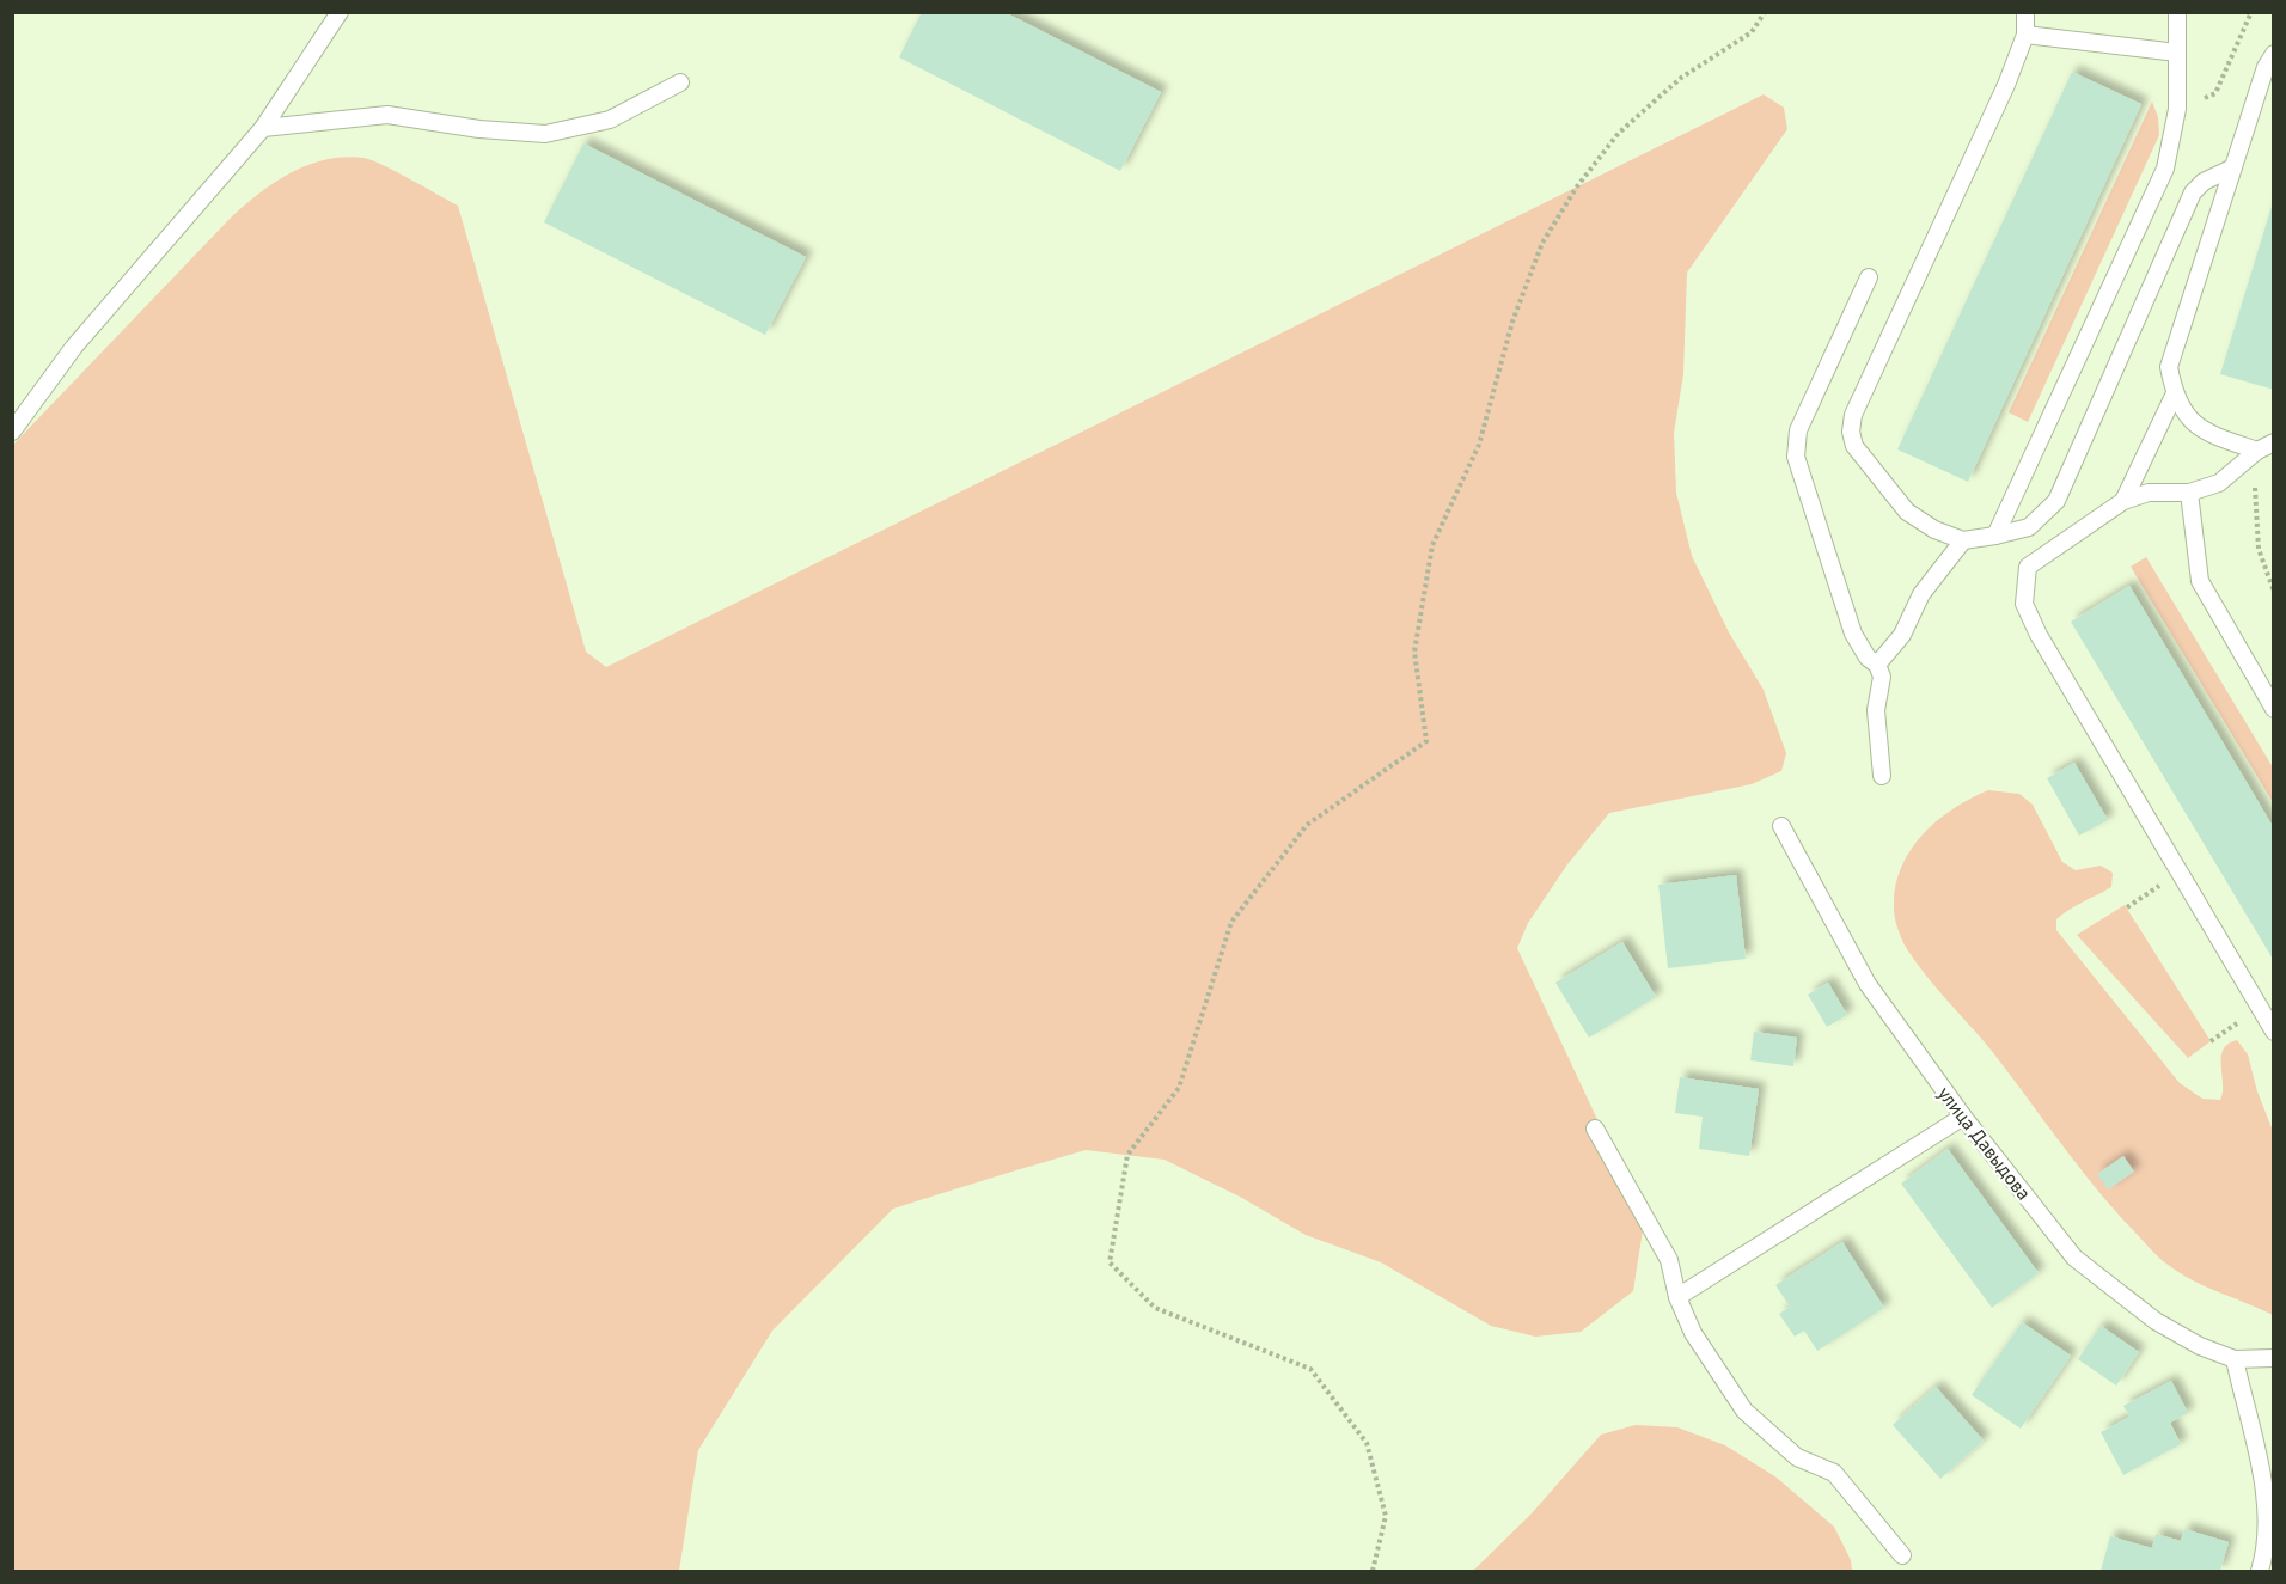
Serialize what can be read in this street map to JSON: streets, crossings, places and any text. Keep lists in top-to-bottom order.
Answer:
{
  "streets": {
    "lane": ["улица Давыдова"]
  }
}
